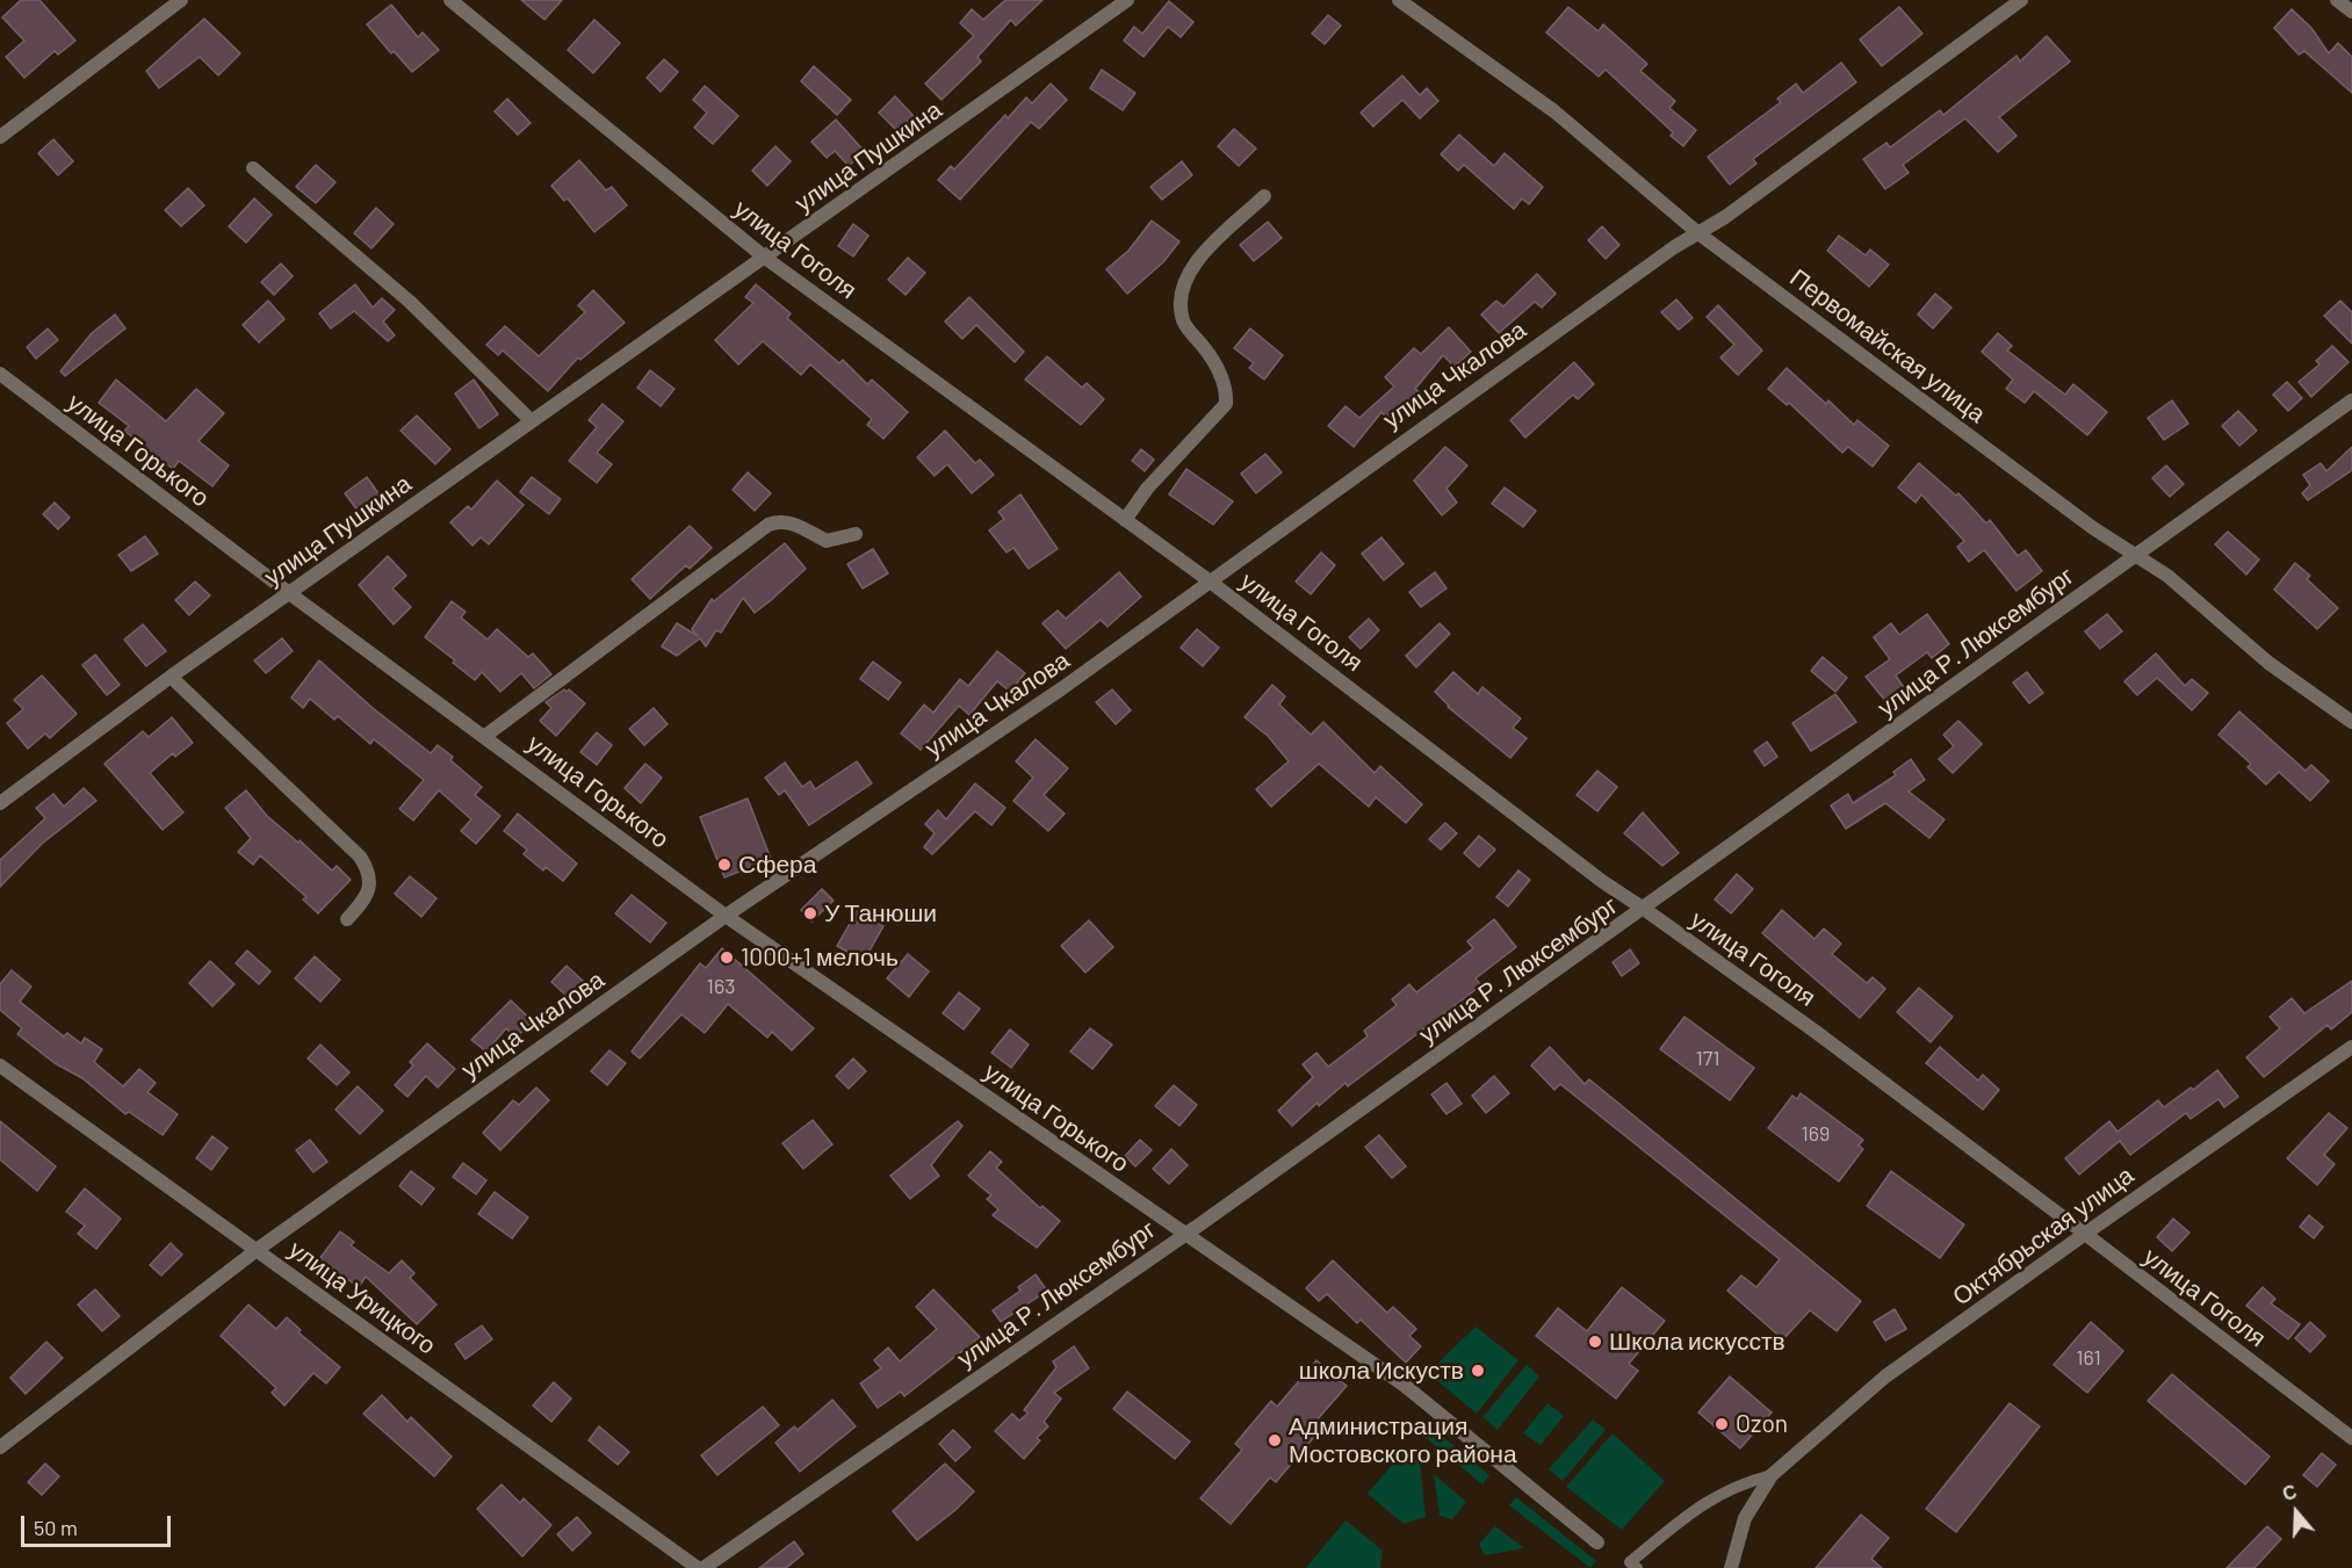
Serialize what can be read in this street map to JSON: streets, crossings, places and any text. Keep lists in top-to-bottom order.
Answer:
{
  "streets": {
    "street": [
      "улица Пушкина",
      "улица Гоголя",
      "Первомайская улица",
      "улица Чкалова",
      "улица Горького",
      "улица Р. Люксембург",
      "Октябрьская улица",
      "улица Урицкого"
    ]
  },
  "crossings": [
    ["улица Пушкина", "улица Гоголя"],
    ["улица Пушкина", "улица Горького"],
    ["улица Гоголя", "улица Чкалова"],
    ["улица Гоголя", "улица Р. Люксембург"],
    ["улица Гоголя", "Октябрьская улица"],
    ["Первомайская улица", "улица Чкалова"],
    ["Первомайская улица", "улица Р. Люксембург"],
    ["улица Чкалова", "улица Горького"],
    ["улица Чкалова", "улица Урицкого"],
    ["улица Горького", "улица Р. Люксембург"]
  ],
  "places": [
    "Сфера",
    "У Танюши",
    "1000+1 мелочь",
    "Школа искусств",
    "школа Искуств",
    "Ozon",
    "Администрация Мостовского района"
  ],
  "house_numbers": [
    "163",
    "171",
    "169",
    "161"
  ],
  "scale_bar": "50 m",
  "north": "top"
}
